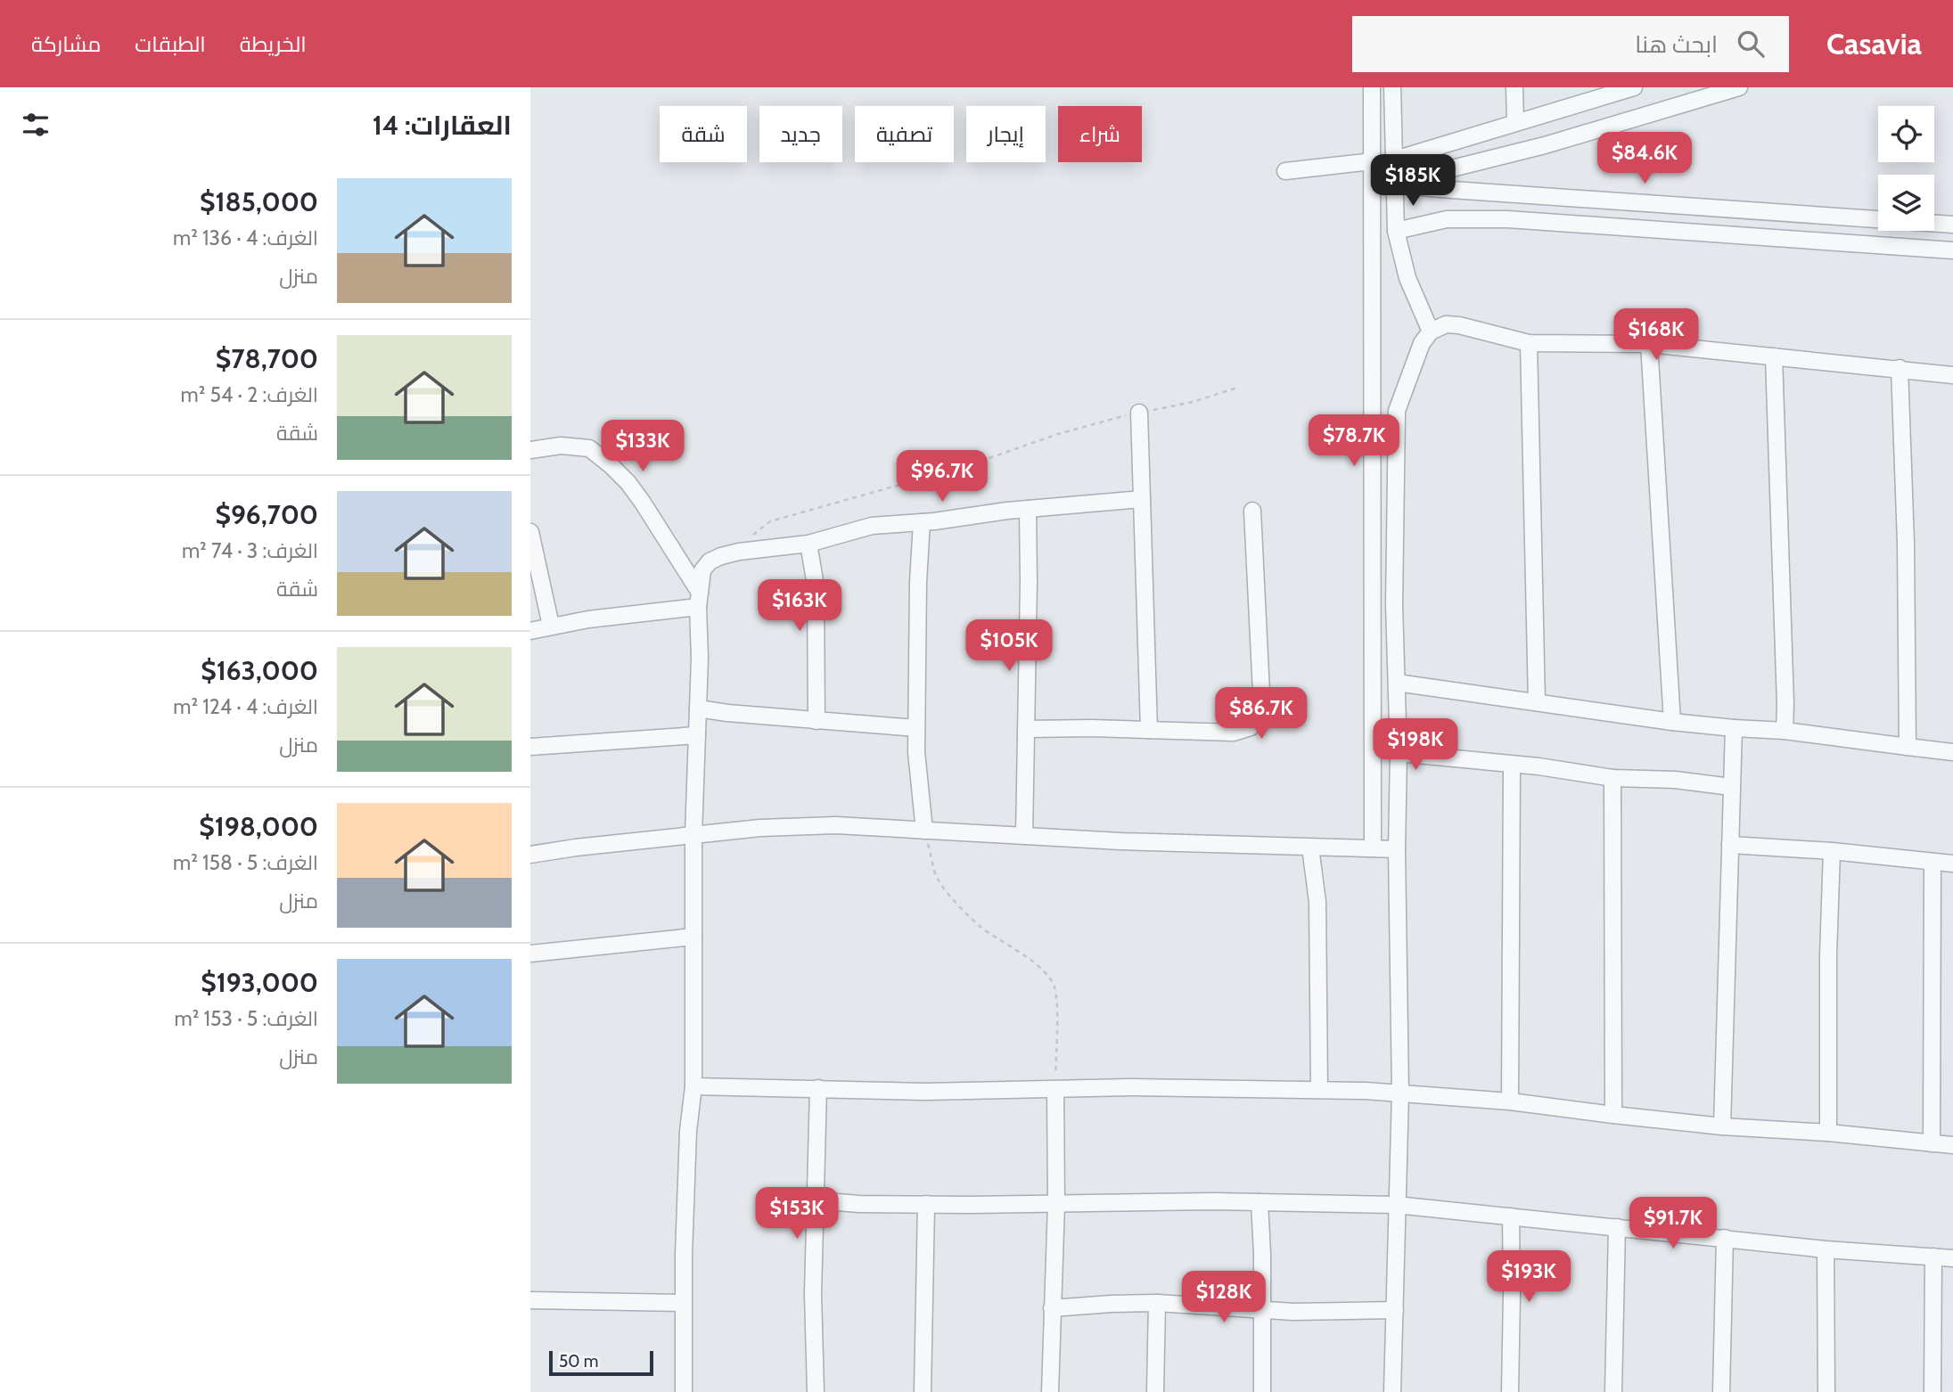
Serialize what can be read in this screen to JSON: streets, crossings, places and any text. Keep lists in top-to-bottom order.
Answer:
{
  "scale_bar": "50 m",
  "page": {
    "header": "Casavia",
    "search": "ابحث هنا",
    "nav": ["الخريطة", "الطبقات", "مشاركة"],
    "heading": "العقارات: 14",
    "chip": [
      "شراء",
      "إيجار",
      "تصفية",
      "جديد",
      "شقة"
    ],
    "price": [
      "$84.6K",
      "$185K",
      "$168K",
      "$78.7K",
      "$133K",
      "$96.7K",
      "$163K",
      "$105K",
      "$86.7K",
      "$198K",
      "$153K",
      "$91.7K",
      "$193K",
      "$128K"
    ],
    "list": [
      {
        "name": "$185,000",
        "note": "الغرف: 4 · 136 m² · منزل"
      },
      {
        "name": "$78,700",
        "note": "الغرف: 2 · 54 m² · شقة"
      },
      {
        "name": "$96,700",
        "note": "الغرف: 3 · 74 m² · شقة"
      },
      {
        "name": "$163,000",
        "note": "الغرف: 4 · 124 m² · منزل"
      },
      {
        "name": "$198,000",
        "note": "الغرف: 5 · 158 m² · منزل"
      },
      {
        "name": "$193,000",
        "note": "الغرف: 5 · 153 m² · منزل"
      }
    ],
    "scale": "50 m"
  }
}
